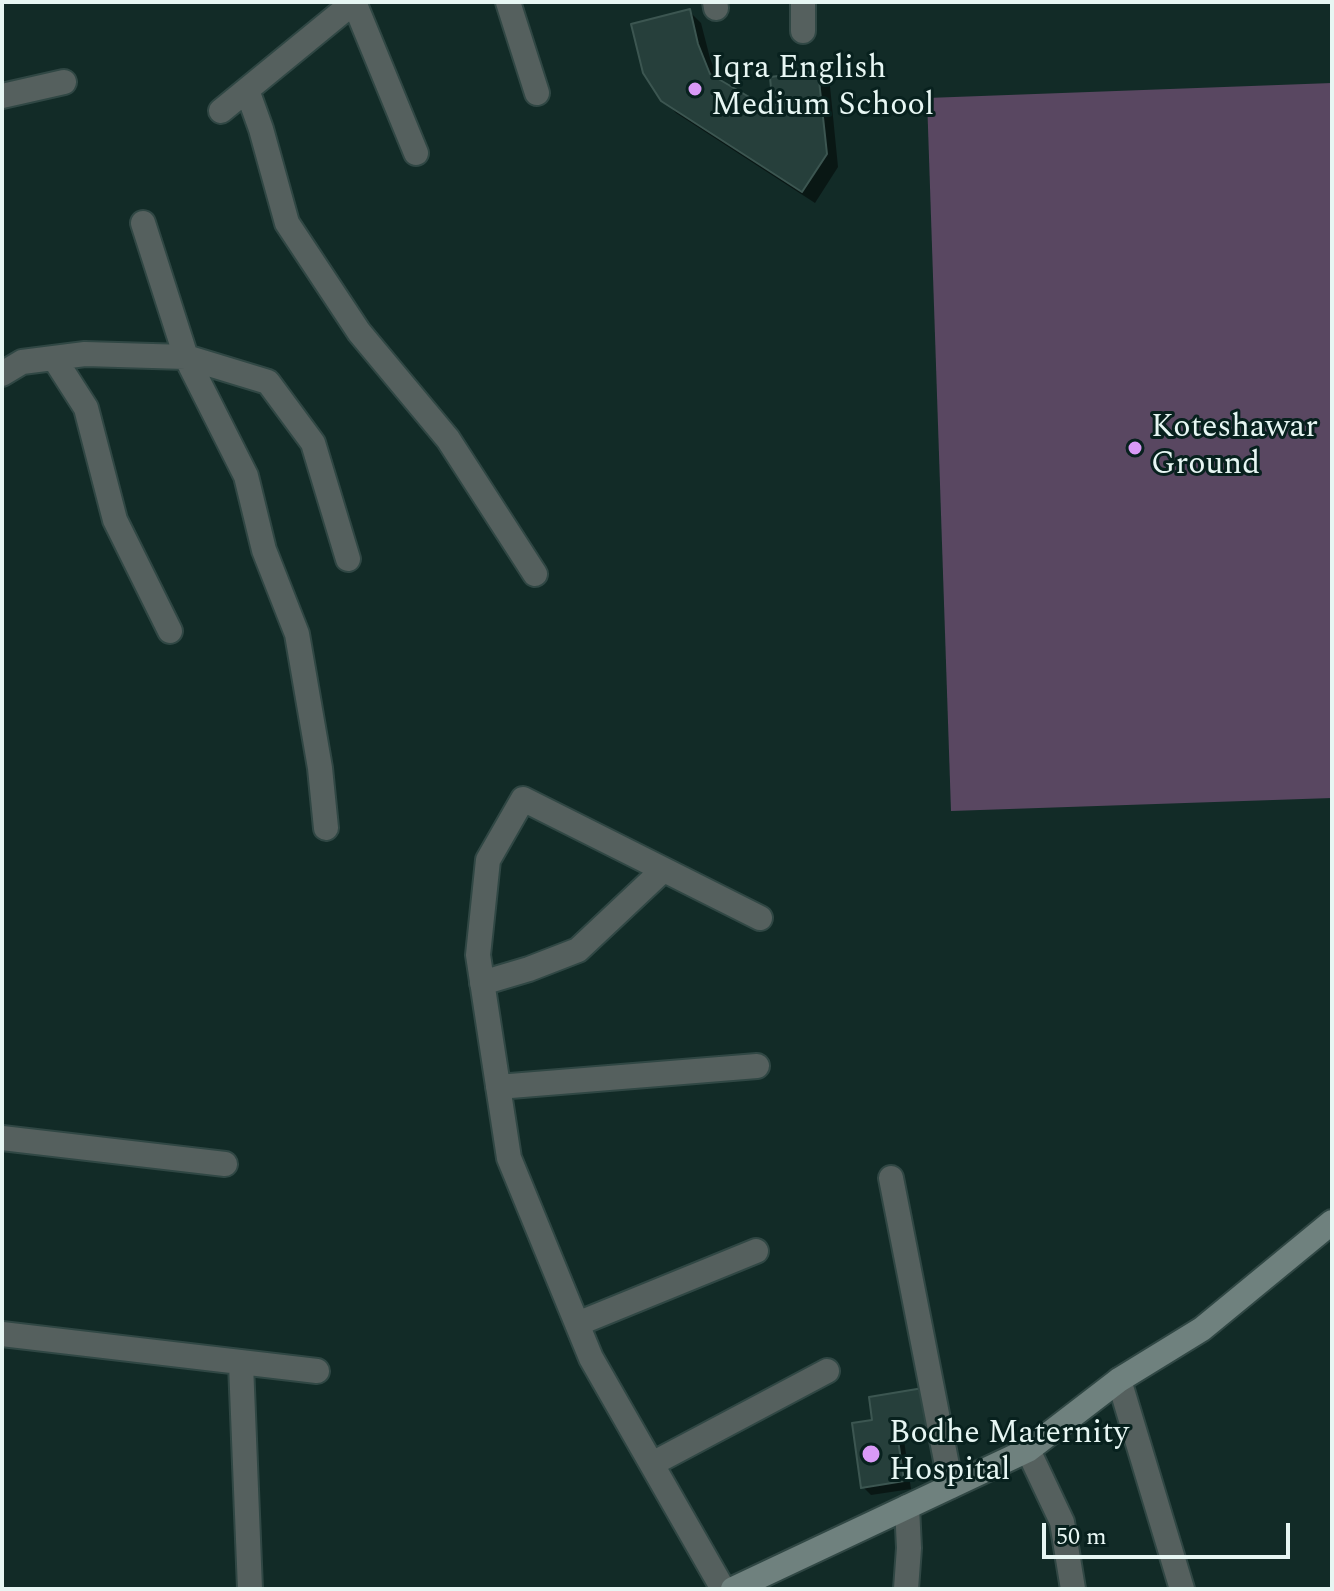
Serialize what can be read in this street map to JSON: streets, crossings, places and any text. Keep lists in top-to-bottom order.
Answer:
{
  "places": ["Iqra English Medium School", "Koteshawar Ground", "Bodhe Maternity Hospital"],
  "scale_bar": "50 m"
}
